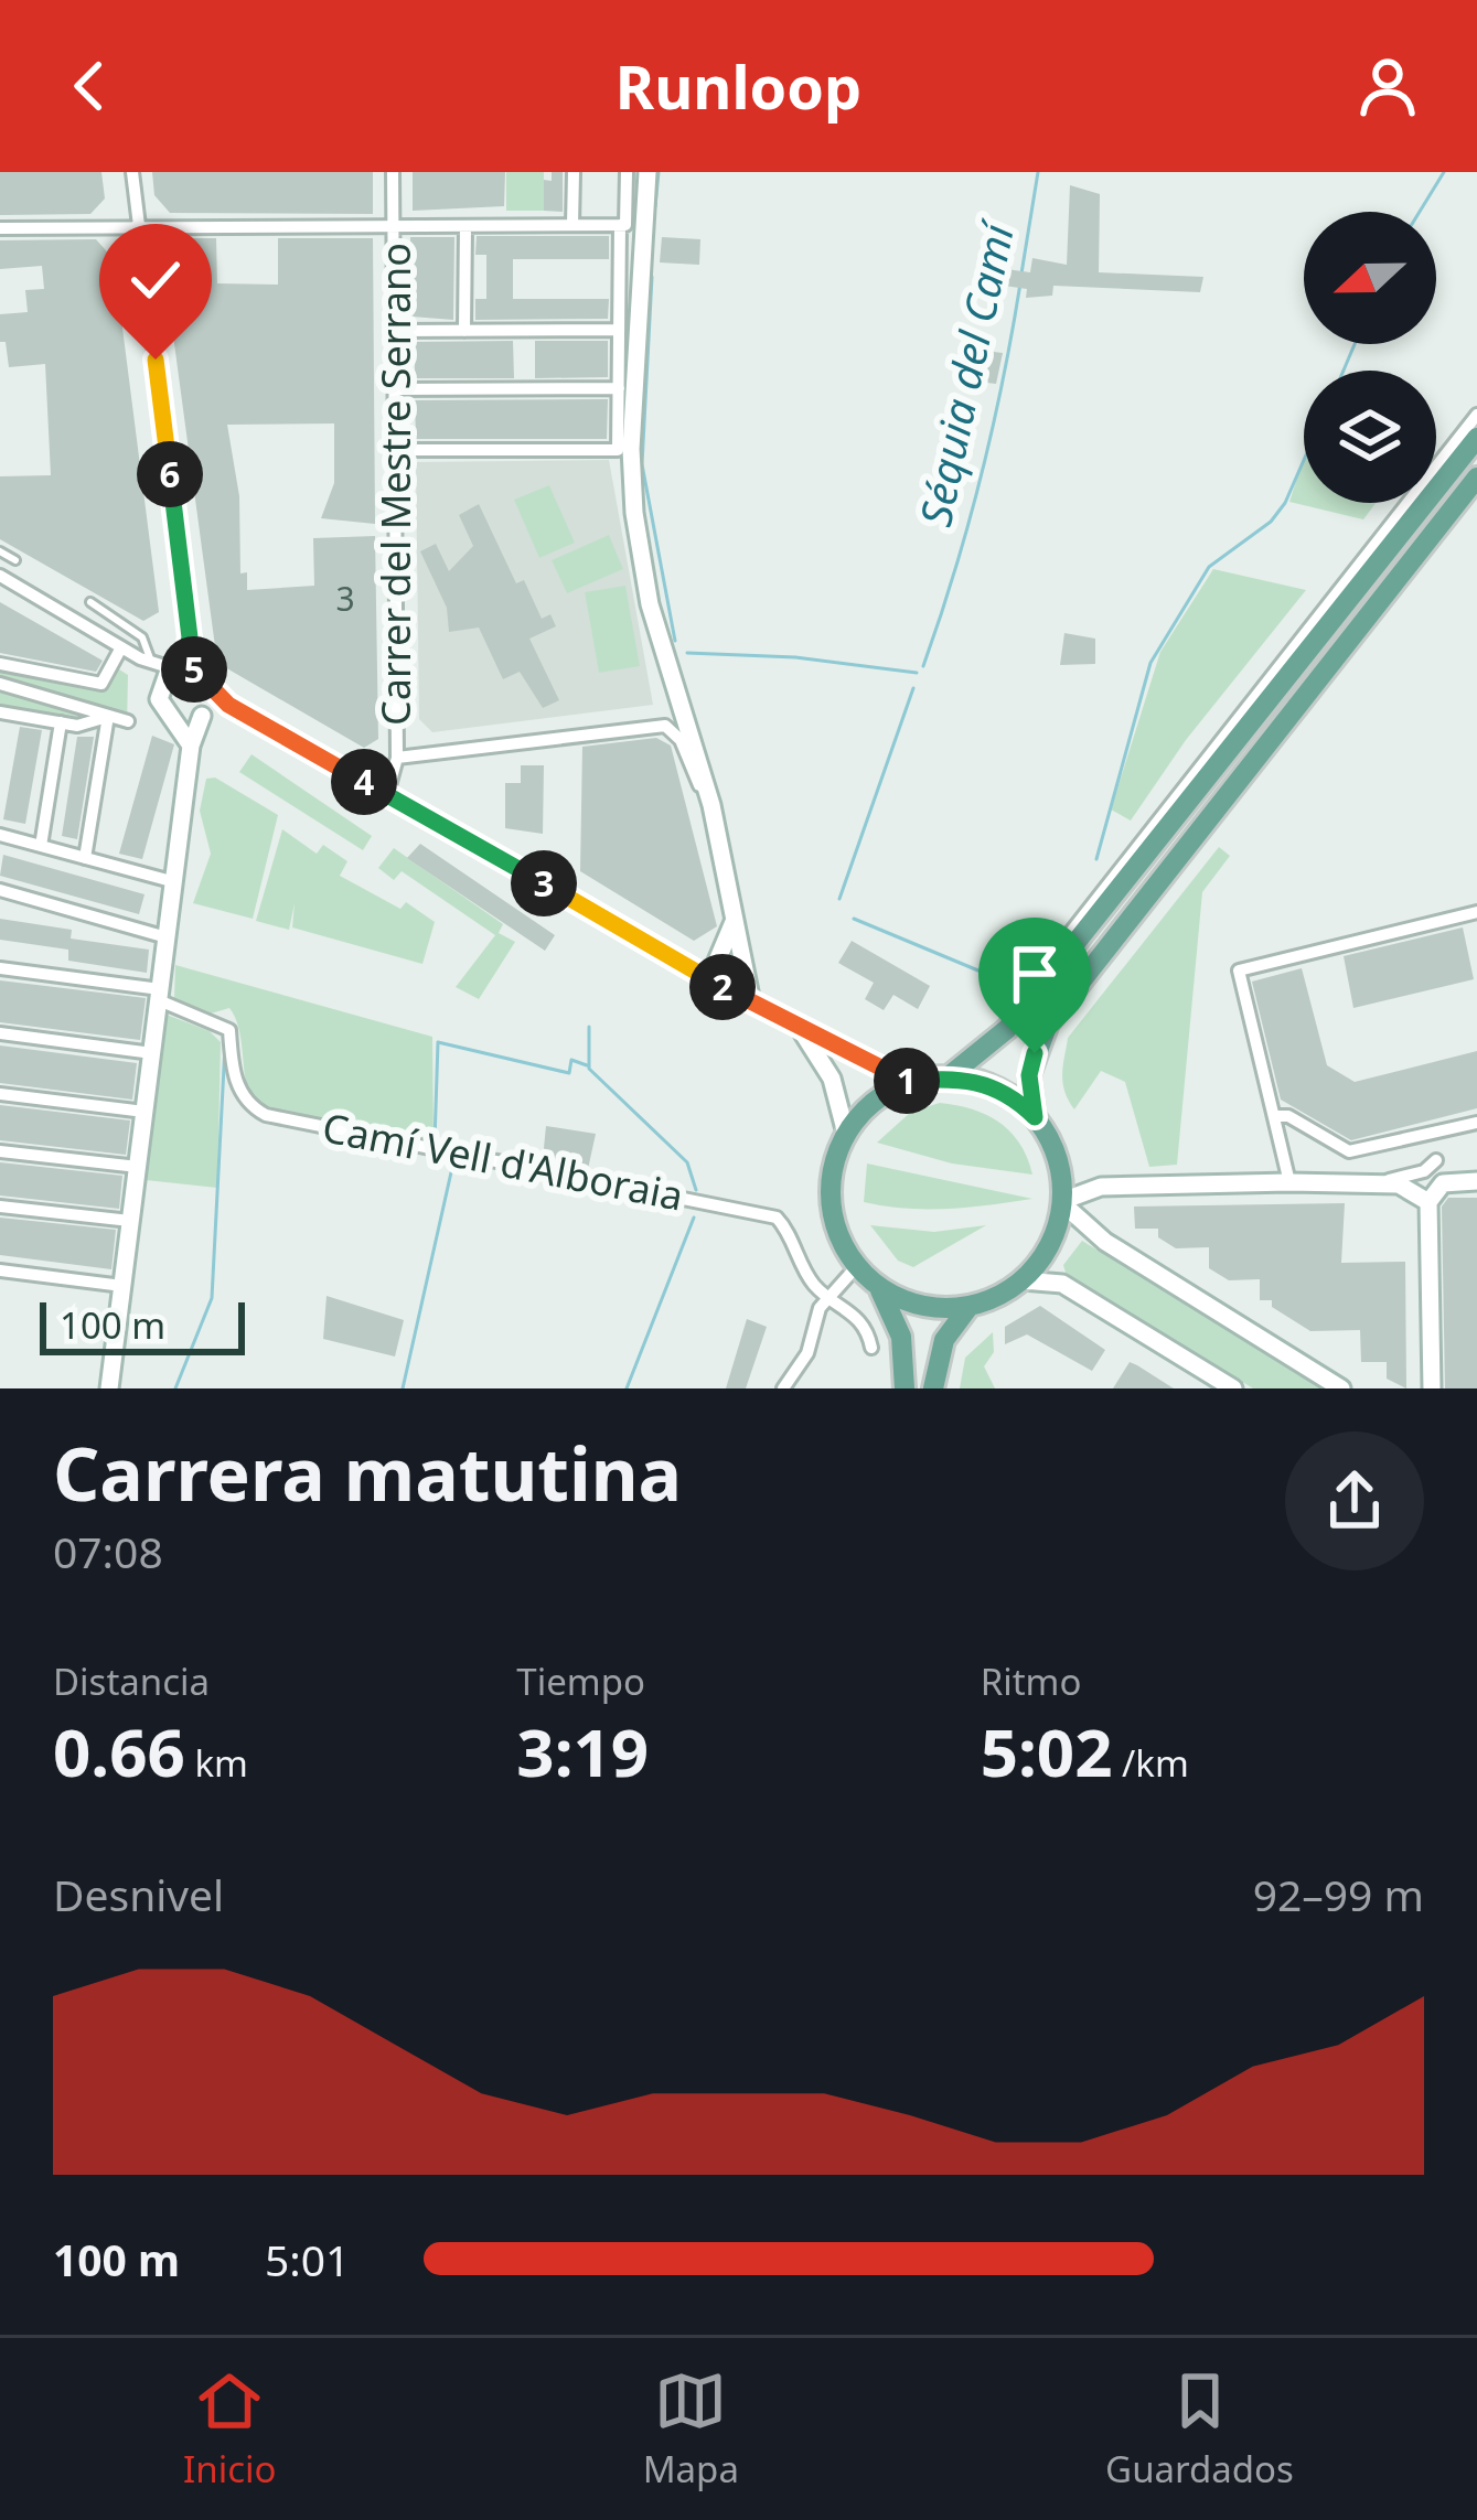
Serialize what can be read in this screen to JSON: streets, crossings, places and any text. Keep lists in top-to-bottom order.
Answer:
{
  "streets": {
    "street": ["Carrer del Mestre Serrano", "Camí Vell d'Alboraia"]
  },
  "water": ["Séquia del Camí"],
  "house_numbers": ["3"],
  "scale_bar": "100 m",
  "north": "left",
  "page": {
    "header": "Runloop",
    "pins": [
      "6",
      "5",
      "4",
      "3",
      "2",
      "1"
    ],
    "scale": "100 m",
    "heading": ["Carrera matutina", "07:08"],
    "stats": [
      ["Distancia", "0.66 km"],
      ["Tiempo", "3:19"],
      ["Ritmo", "5:02 /km"]
    ],
    "chart": ["Desnivel", "92–99 m"],
    "list": [
      {
        "name": "100 m",
        "note": "5:01"
      }
    ],
    "tabs": ["Inicio", "Mapa", "Guardados"]
  }
}
